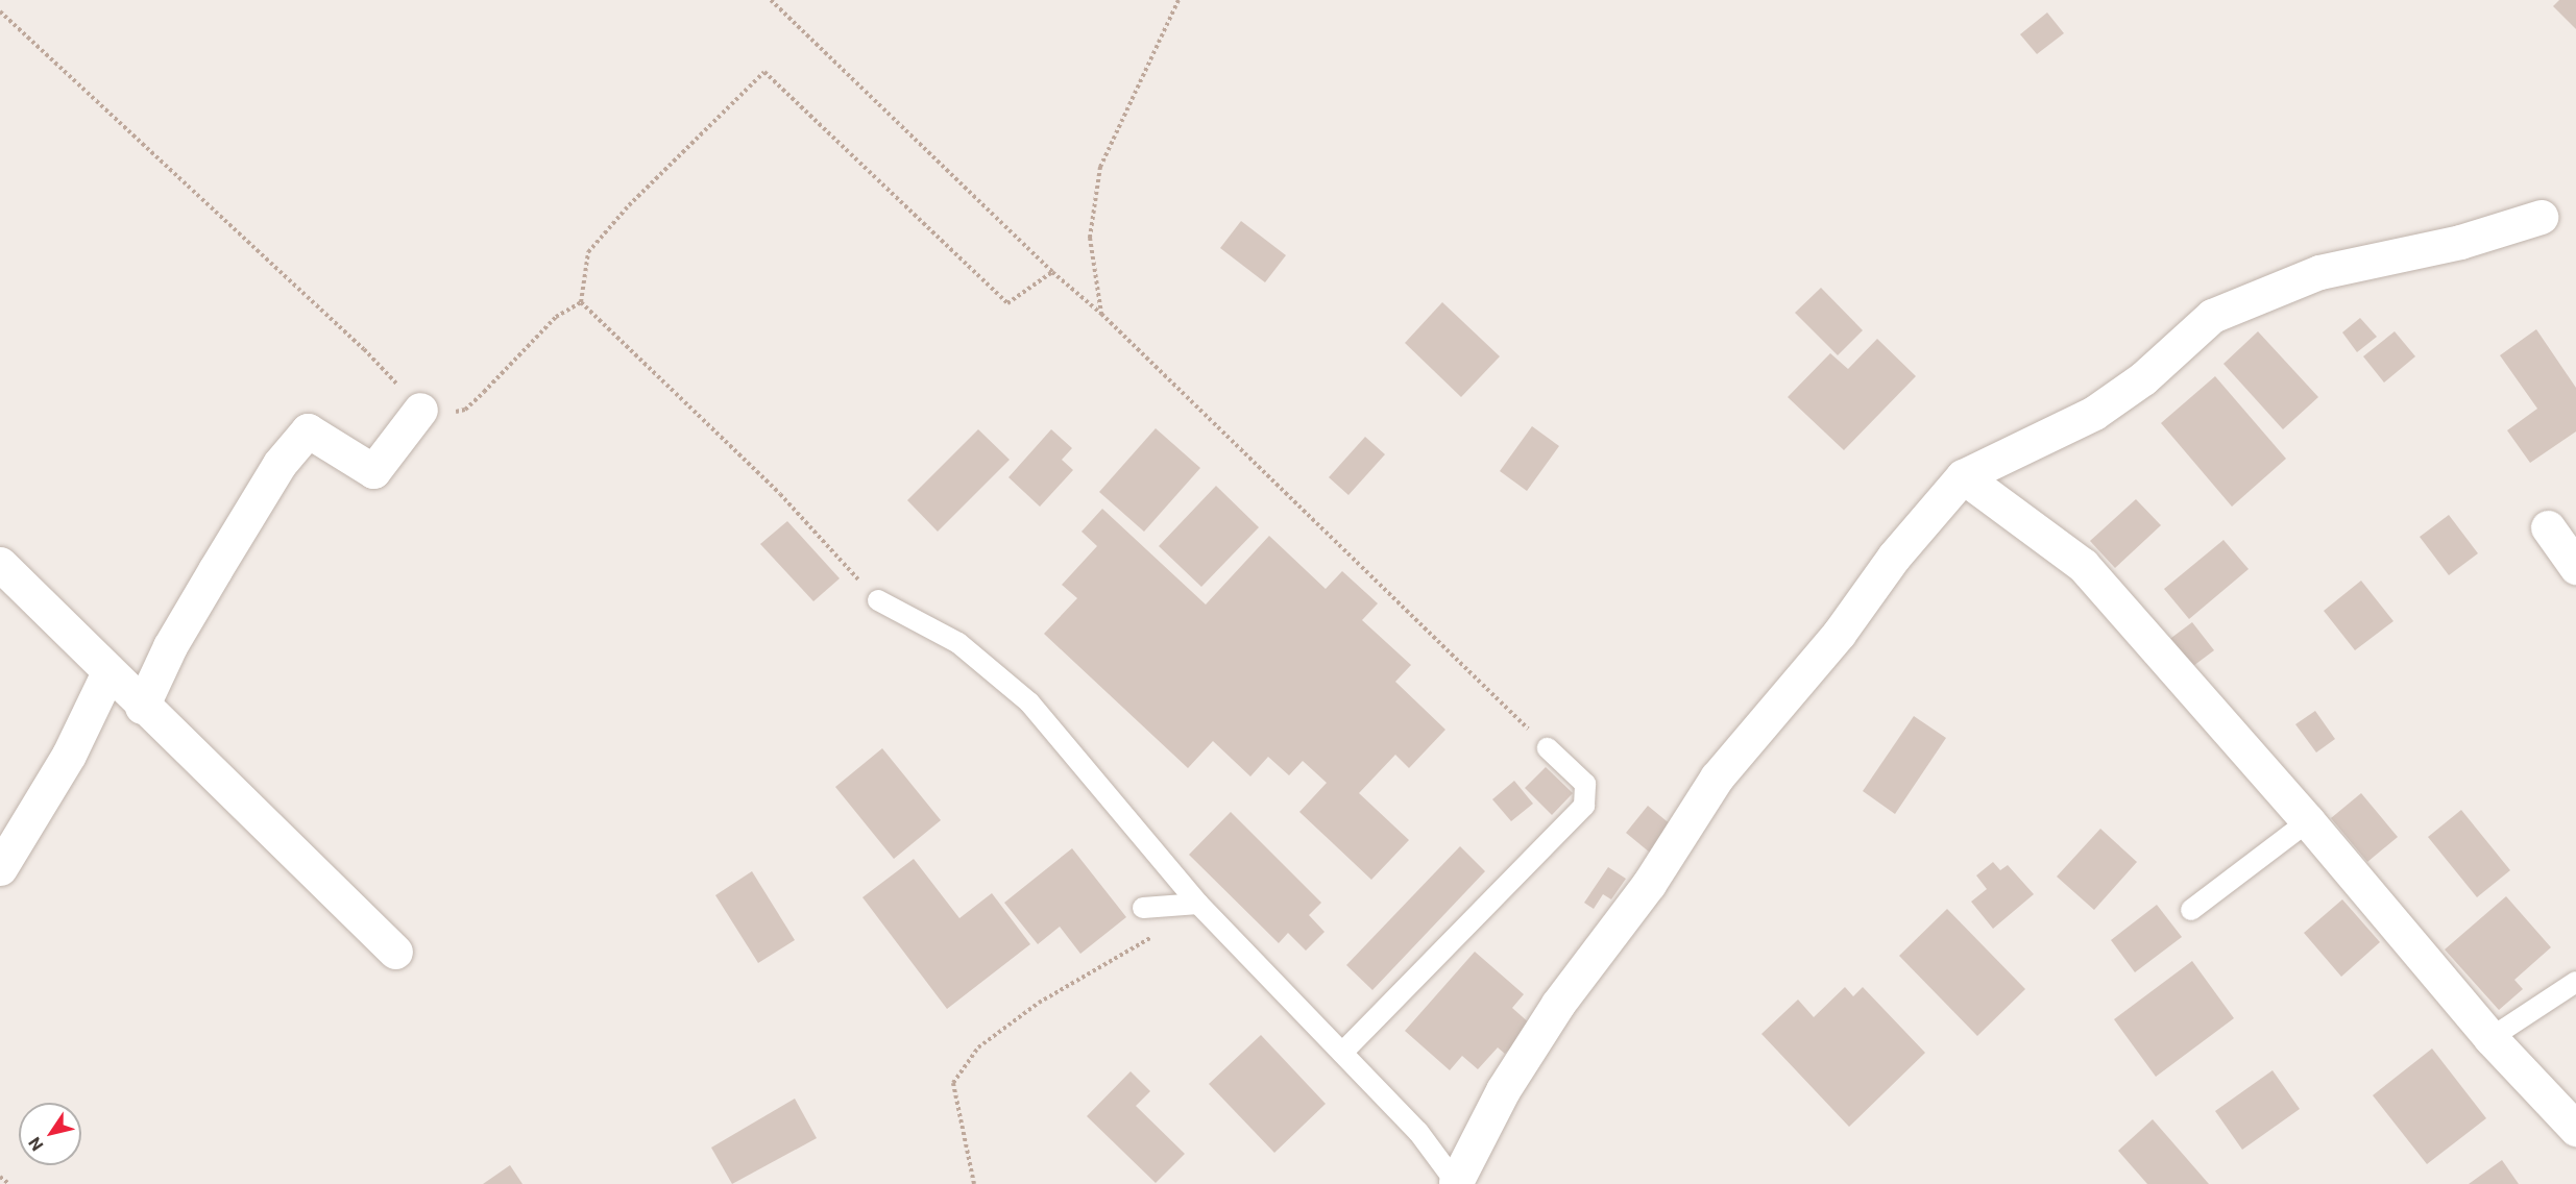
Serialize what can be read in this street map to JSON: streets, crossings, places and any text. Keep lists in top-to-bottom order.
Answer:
{
  "north": "bottom left"
}
